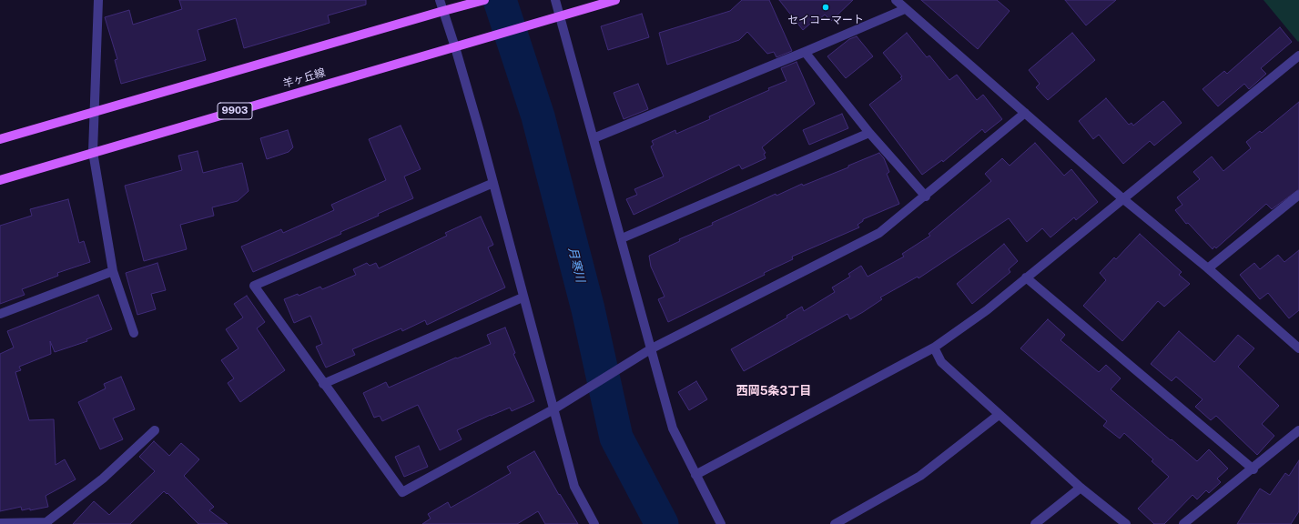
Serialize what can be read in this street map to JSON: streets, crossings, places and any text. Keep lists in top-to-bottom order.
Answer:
{
  "streets": {
    "main road": ["羊ヶ丘線", "9903"]
  },
  "districts": ["西岡5条3丁目"],
  "water": ["月寒川"],
  "places": ["セイコーマート"]
}
